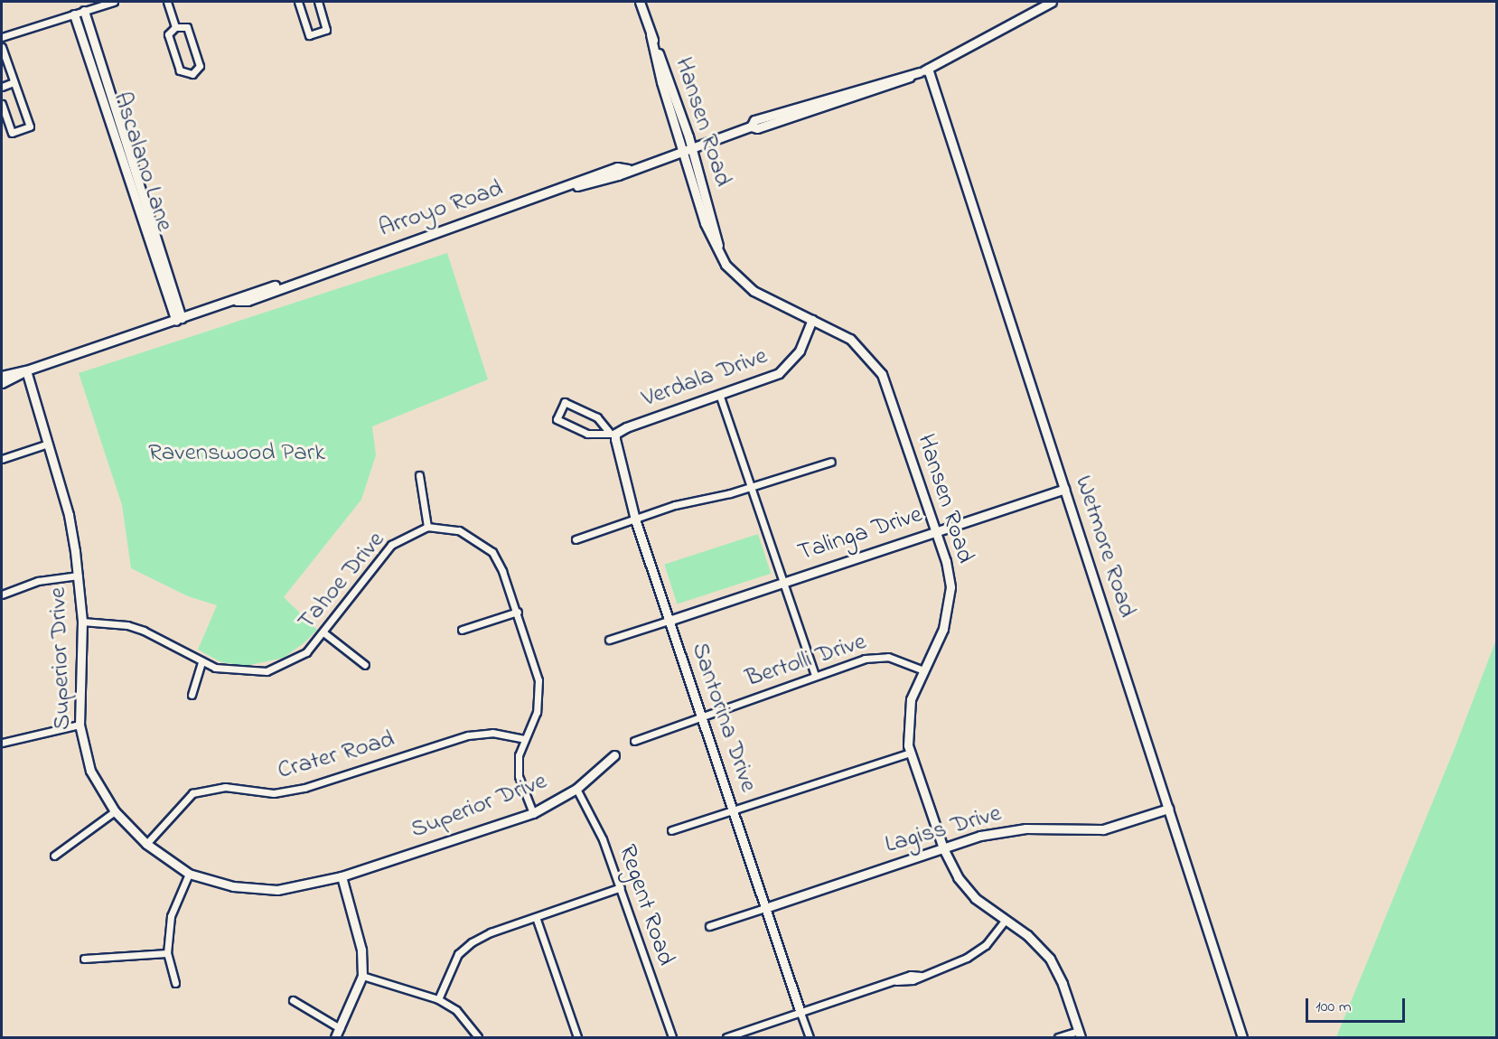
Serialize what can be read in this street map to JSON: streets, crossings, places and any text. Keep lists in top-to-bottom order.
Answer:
{
  "streets": {
    "street": [
      "Hansen Road",
      "Ascalano Lane",
      "Arroyo Road",
      "Verdala Drive",
      "Talinga Drive",
      "Wetmore Road",
      "Tahoe Drive",
      "Superior Drive",
      "Bertolli Drive",
      "Santorina Drive",
      "Crater Road",
      "Lagiss Drive",
      "Regent Road"
    ]
  },
  "crossings": [
    ["Hansen Road", "Arroyo Road"],
    ["Hansen Road", "Verdala Drive"],
    ["Hansen Road", "Talinga Drive"],
    ["Hansen Road", "Bertolli Drive"],
    ["Hansen Road", "Lagiss Drive"],
    ["Ascalano Lane", "Arroyo Road"],
    ["Arroyo Road", "Wetmore Road"],
    ["Arroyo Road", "Superior Drive"],
    ["Verdala Drive", "Santorina Drive"],
    ["Talinga Drive", "Wetmore Road"],
    ["Talinga Drive", "Santorina Drive"],
    ["Wetmore Road", "Lagiss Drive"],
    ["Tahoe Drive", "Superior Drive"],
    ["Superior Drive", "Crater Road"],
    ["Superior Drive", "Regent Road"],
    ["Bertolli Drive", "Santorina Drive"],
    ["Santorina Drive", "Lagiss Drive"]
  ],
  "parks": ["Ravenswood Park"],
  "scale_bar": "100 m"
}
